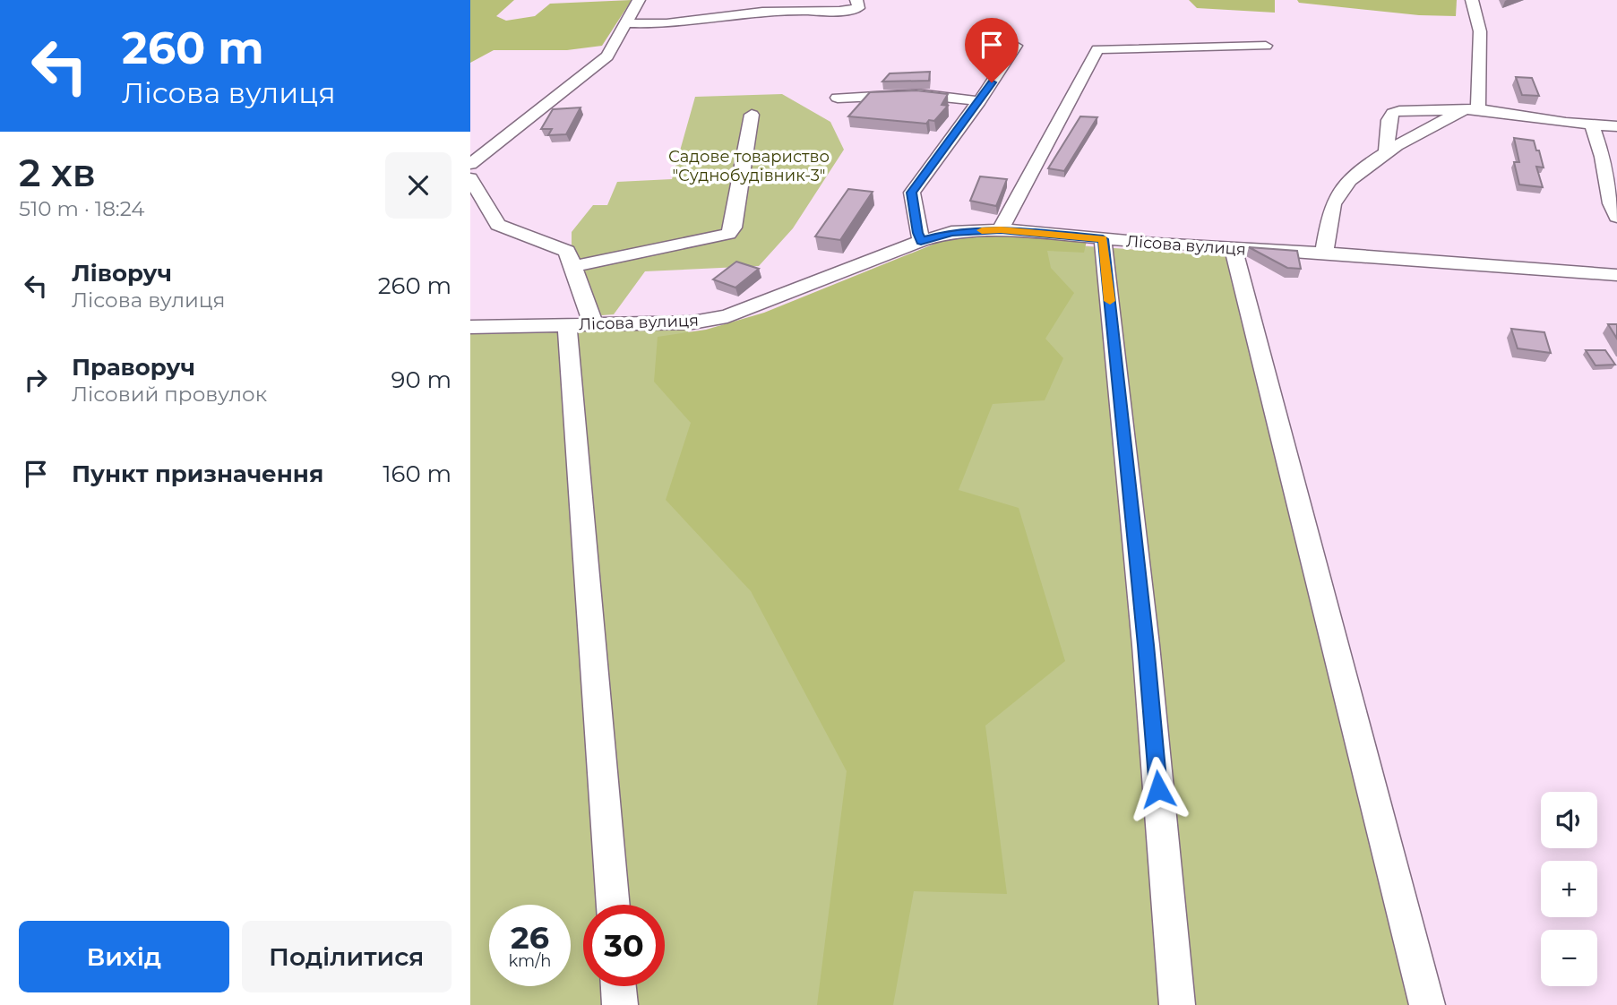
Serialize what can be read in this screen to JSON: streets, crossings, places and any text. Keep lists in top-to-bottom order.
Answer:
{
  "streets": {
    "street": ["Лісова вулиця"]
  },
  "parks": ["Садове товариство \"Суднобудівник-3\""],
  "page": {
    "turn": ["260 m", "Лісова вулиця"],
    "heading": ["2 хв", "510 m · 18:24"],
    "list": [
      {
        "name": "Ліворуч",
        "note": "Лісова вулиця",
        "value": "260 m"
      },
      {
        "name": "Праворуч",
        "note": "Лісовий провулок",
        "value": "90 m"
      },
      {
        "name": "Пункт призначення",
        "value": "160 m"
      }
    ],
    "map_buttons": ["+", "−"],
    "speed": "26 km/h",
    "limit": "30",
    "buttons": ["Вихід", "Поділитися"]
  }
}
